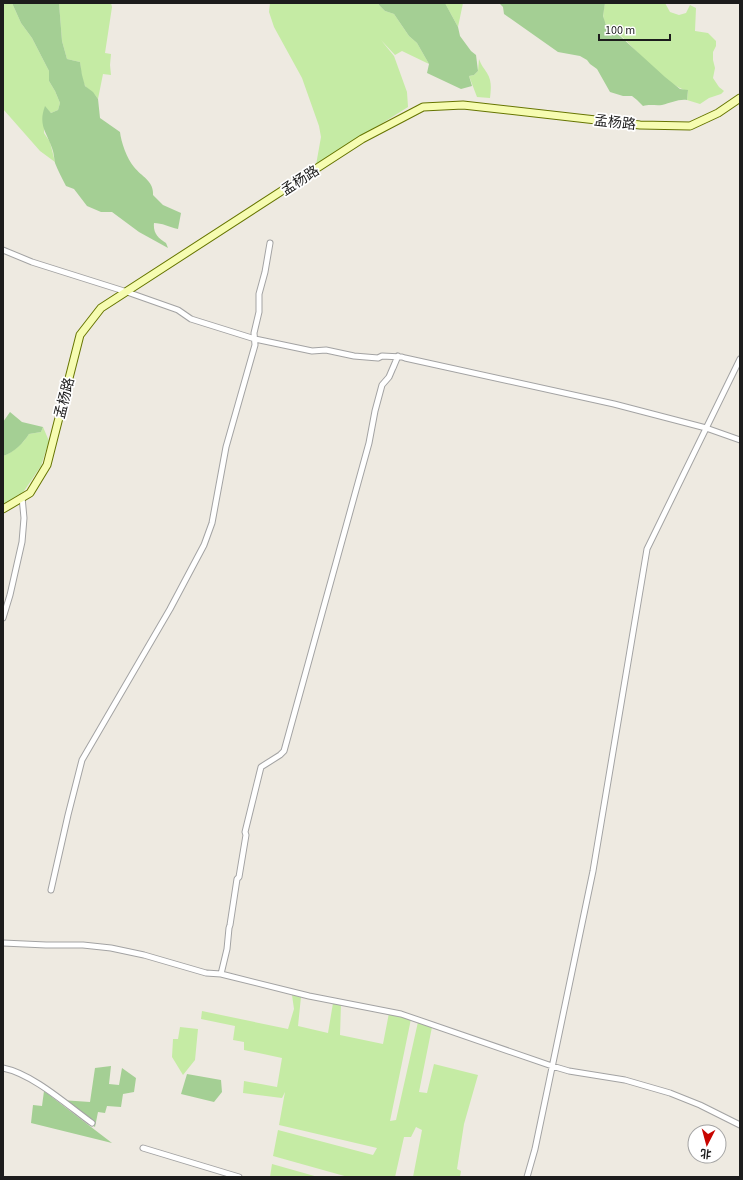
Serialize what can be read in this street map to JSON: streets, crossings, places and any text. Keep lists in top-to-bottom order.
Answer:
{
  "streets": {
    "main road": ["孟杨路"]
  },
  "scale_bar": "100 m",
  "north": "bottom"
}
